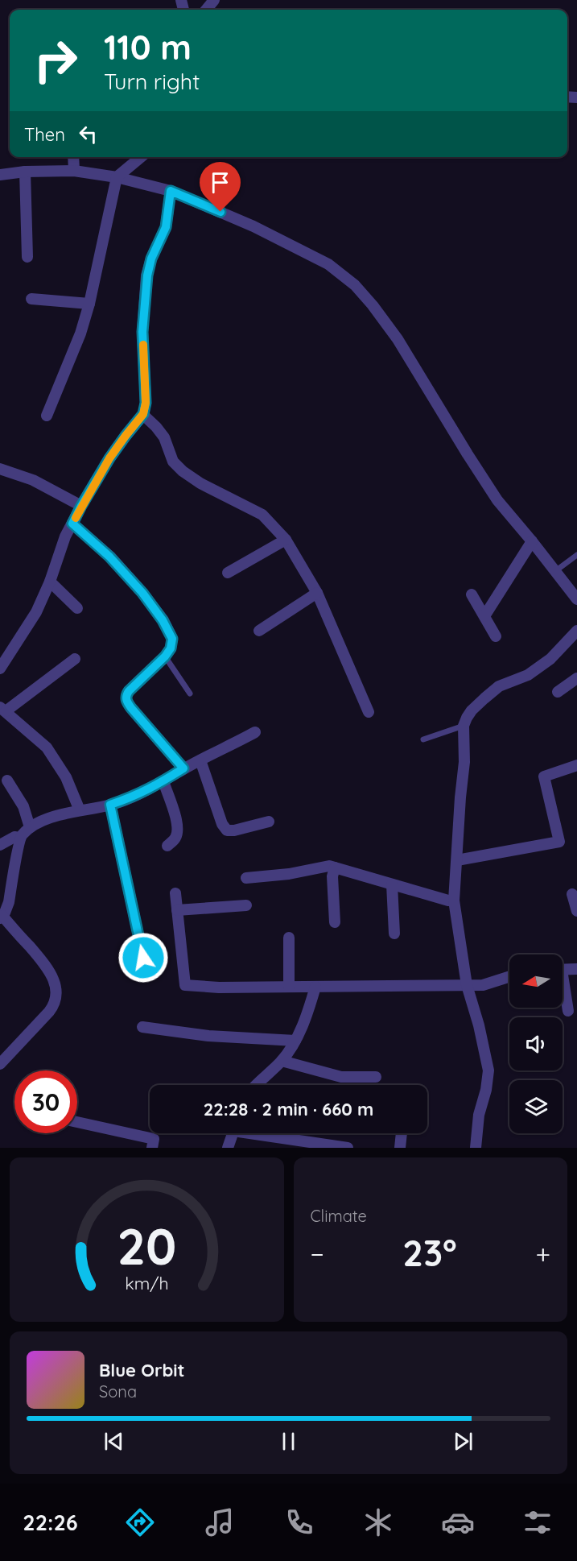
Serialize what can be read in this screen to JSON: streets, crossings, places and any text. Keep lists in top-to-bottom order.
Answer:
{
  "north": "left",
  "page": {
    "turn": ["110 m", "Turn right"],
    "then": "Then",
    "limit": "30",
    "trip": "22:28 · 2 min · 660 m",
    "tile": "Climate",
    "heat": ["−", "23°", "+"],
    "song": ["Blue Orbit", "Sona"],
    "tabs": "22:26",
    "gauge": ["20", "km/h"]
  }
}
